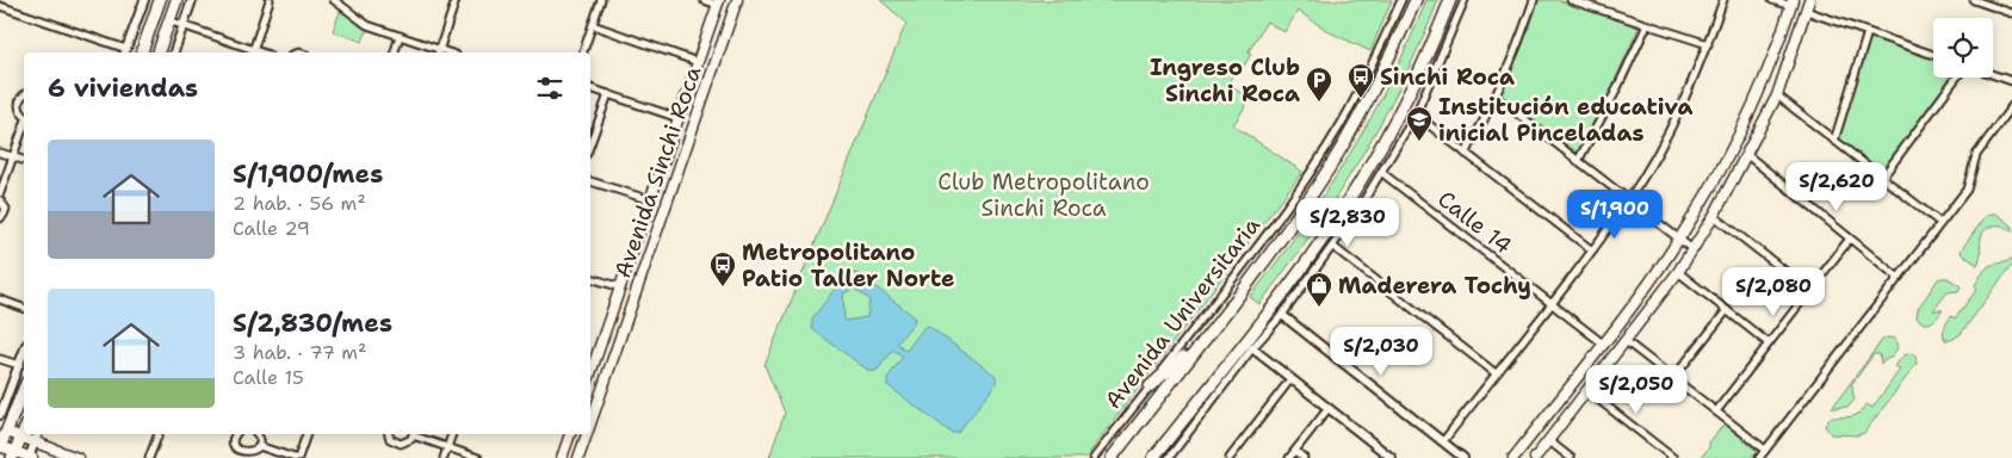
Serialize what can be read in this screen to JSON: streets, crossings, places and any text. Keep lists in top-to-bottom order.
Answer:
{
  "streets": {
    "main road": ["Avenida Sinchi Roca", "Avenida Universitaria"],
    "street": ["Calle 14"]
  },
  "parks": ["Club Metropolitano Sinchi Roca"],
  "places": {
    "bus stop": ["Sinchi Roca", "Metropolitano Patio Taller Norte"],
    "parking": ["Ingreso Club Sinchi Roca"],
    "school or university": ["Institución educativa inicial Pinceladas"],
    "shop": ["Maderera Tochy"]
  },
  "page": {
    "heading": "6 viviendas",
    "list": [
      {
        "name": "S/1,900/mes",
        "note": "2 hab. · 56 m² · Calle 29"
      },
      {
        "name": "S/2,830/mes",
        "note": "3 hab. · 77 m² · Calle 15"
      }
    ],
    "price": [
      "S/2,620",
      "S/1,900",
      "S/2,830",
      "S/2,080",
      "S/2,030",
      "S/2,050"
    ]
  }
}
